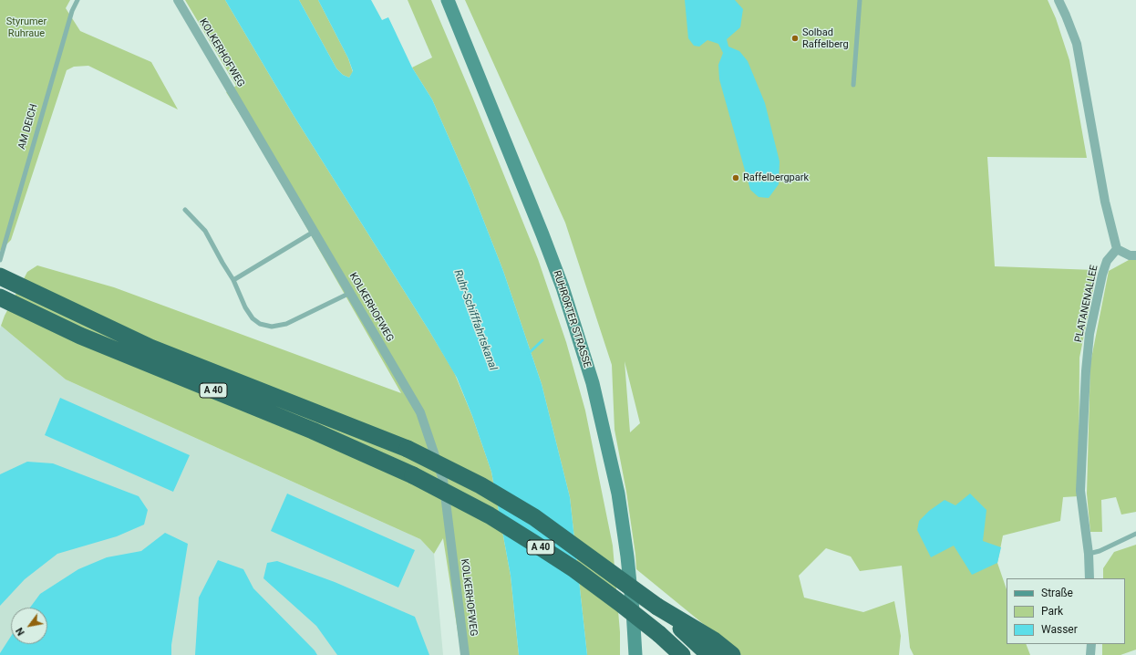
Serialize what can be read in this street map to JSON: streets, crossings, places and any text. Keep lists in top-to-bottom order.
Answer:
{
  "streets": {
    "highway": ["A 40"],
    "main road": ["RUHRORTER STRASSE"],
    "street": ["KOLKERHOFWEG", "PLATANENALLEE"],
    "lane": ["AM DEICH"]
  },
  "water": ["Ruhr-Schifffahrtskanal"],
  "parks": ["Styrumer Ruhraue"],
  "places": ["Solbad Raffelberg", "Raffelbergpark"],
  "legend": ["Straße", "Park", "Wasser"],
  "north": "bottom left"
}
